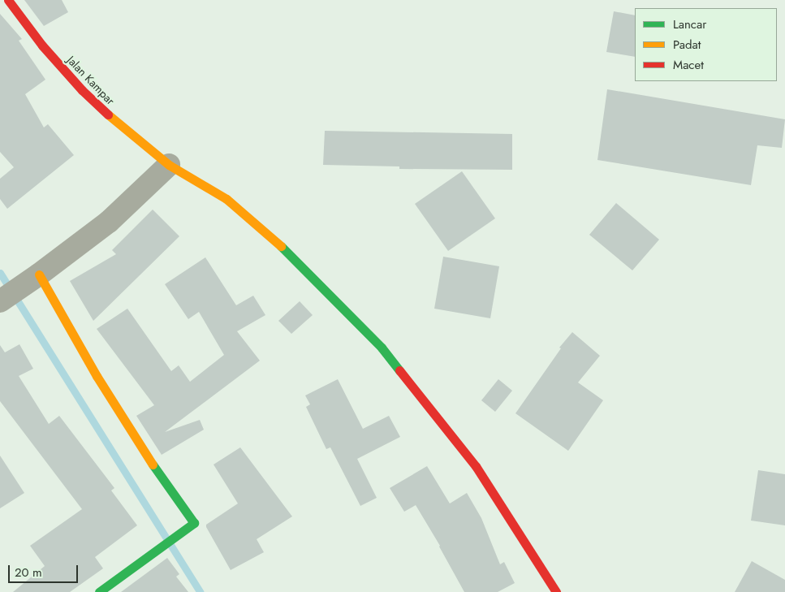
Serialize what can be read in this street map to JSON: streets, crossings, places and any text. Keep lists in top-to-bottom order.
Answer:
{
  "streets": {
    "street": ["Jalan Kampar"]
  },
  "legend": ["Lancar", "Padat", "Macet"],
  "scale_bar": "20 m"
}
